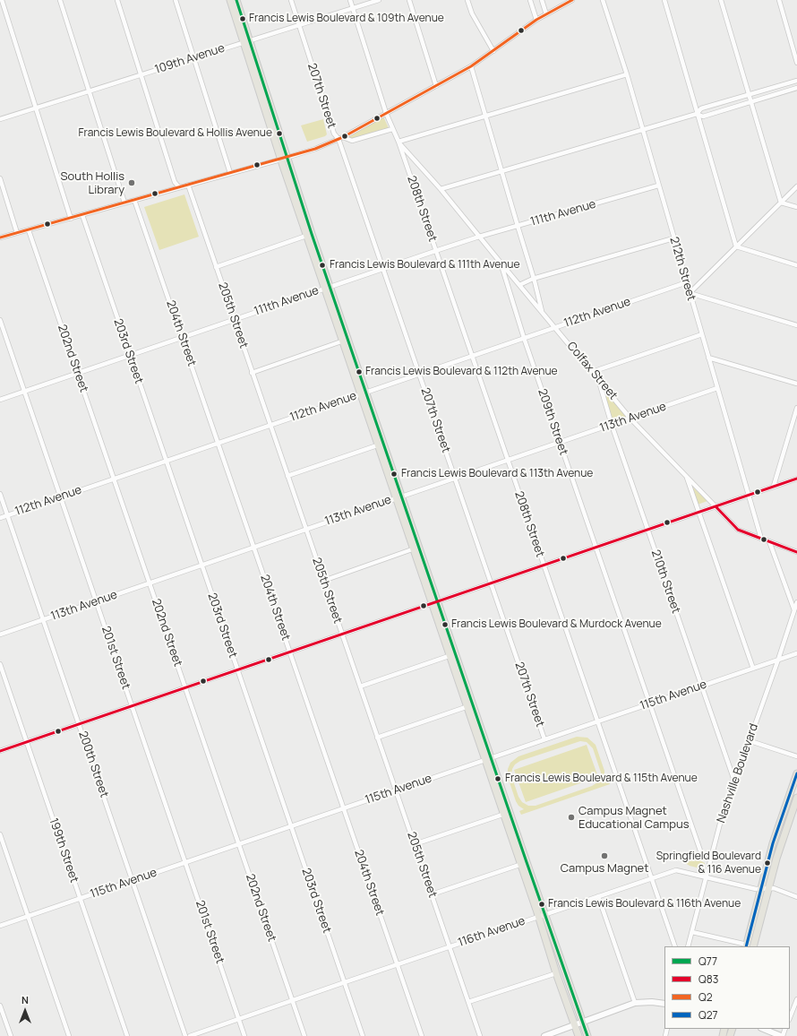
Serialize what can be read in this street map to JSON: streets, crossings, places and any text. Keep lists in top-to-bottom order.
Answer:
{
  "streets": {
    "street": [
      "109th Avenue",
      "207th Street",
      "208th Street",
      "111th Avenue",
      "212th Street",
      "112th Avenue",
      "205th Street",
      "204th Street",
      "203rd Street",
      "202nd Street",
      "Colfax Street",
      "113th Avenue",
      "209th Street",
      "210th Street",
      "201st Street",
      "115th Avenue",
      "200th Street",
      "Nashville Boulevard",
      "199th Street",
      "116th Avenue"
    ]
  },
  "crossings": [
    ["109th Avenue", "207th Street"],
    ["109th Avenue", "208th Street"],
    ["207th Street", "111th Avenue"],
    ["207th Street", "112th Avenue"],
    ["207th Street", "113th Avenue"],
    ["207th Street", "115th Avenue"],
    ["208th Street", "111th Avenue"],
    ["208th Street", "112th Avenue"],
    ["208th Street", "Colfax Street"],
    ["208th Street", "113th Avenue"],
    ["208th Street", "115th Avenue"],
    ["208th Street", "116th Avenue"],
    ["111th Avenue", "212th Street"],
    ["111th Avenue", "205th Street"],
    ["111th Avenue", "204th Street"],
    ["111th Avenue", "203rd Street"],
    ["111th Avenue", "202nd Street"],
    ["111th Avenue", "Colfax Street"],
    ["111th Avenue", "201st Street"],
    ["212th Street", "112th Avenue"],
    ["212th Street", "Colfax Street"],
    ["212th Street", "113th Avenue"],
    ["112th Avenue", "205th Street"],
    ["112th Avenue", "204th Street"],
    ["112th Avenue", "203rd Street"],
    ["112th Avenue", "202nd Street"],
    ["112th Avenue", "Colfax Street"],
    ["112th Avenue", "209th Street"],
    ["112th Avenue", "201st Street"],
    ["112th Avenue", "200th Street"],
    ["205th Street", "113th Avenue"],
    ["205th Street", "115th Avenue"],
    ["205th Street", "116th Avenue"],
    ["204th Street", "113th Avenue"],
    ["204th Street", "115th Avenue"],
    ["204th Street", "116th Avenue"],
    ["203rd Street", "113th Avenue"],
    ["203rd Street", "115th Avenue"],
    ["203rd Street", "116th Avenue"],
    ["202nd Street", "113th Avenue"],
    ["202nd Street", "115th Avenue"],
    ["202nd Street", "116th Avenue"],
    ["Colfax Street", "113th Avenue"],
    ["Colfax Street", "209th Street"],
    ["Colfax Street", "210th Street"],
    ["113th Avenue", "209th Street"],
    ["113th Avenue", "210th Street"],
    ["113th Avenue", "201st Street"],
    ["113th Avenue", "200th Street"],
    ["209th Street", "115th Avenue"],
    ["209th Street", "Nashville Boulevard"],
    ["210th Street", "115th Avenue"],
    ["210th Street", "Nashville Boulevard"],
    ["201st Street", "115th Avenue"],
    ["201st Street", "116th Avenue"],
    ["115th Avenue", "200th Street"],
    ["115th Avenue", "Nashville Boulevard"],
    ["115th Avenue", "199th Street"],
    ["Nashville Boulevard", "116th Avenue"]
  ],
  "places": [
    "Francis Lewis Boulevard & 109th Avenue",
    "Francis Lewis Boulevard & Hollis Avenue",
    "South Hollis Library",
    "Francis Lewis Boulevard & 111th Avenue",
    "Francis Lewis Boulevard & 112th Avenue",
    "Francis Lewis Boulevard & 113th Avenue",
    "Francis Lewis Boulevard & Murdock Avenue",
    "Francis Lewis Boulevard & 115th Avenue",
    "Campus Magnet Educational Campus",
    "Campus Magnet",
    "Springfield Boulevard & 116 Avenue",
    "Francis Lewis Boulevard & 116th Avenue"
  ],
  "lines": [
    "transit line Q77",
    "transit line Q2",
    "transit line Q83",
    "transit line Q27"
  ],
  "legend": [
    "Q77",
    "Q83",
    "Q2",
    "Q27"
  ],
  "north": "top"
}
